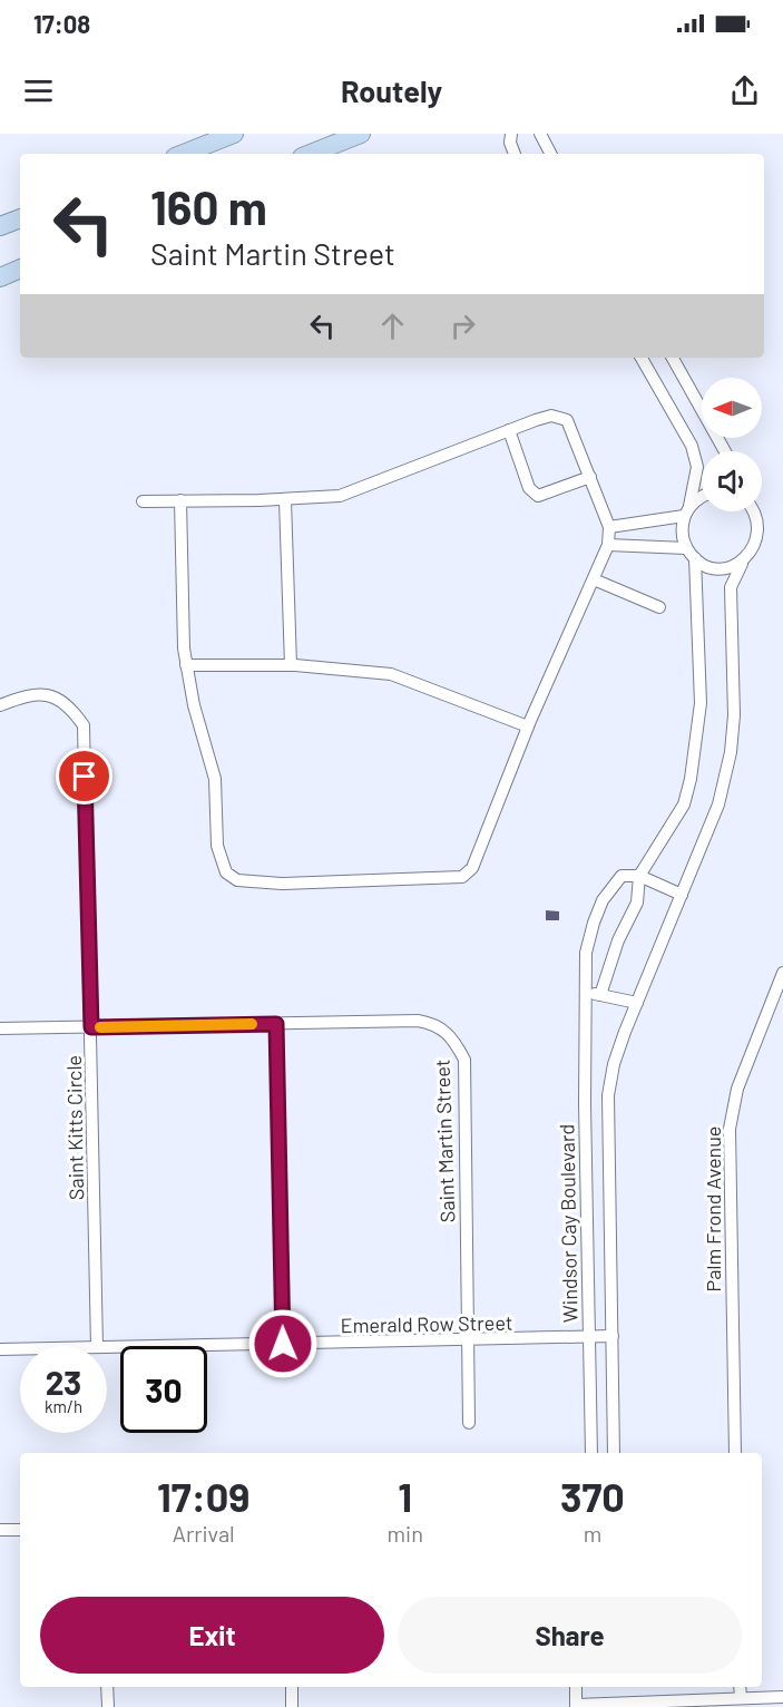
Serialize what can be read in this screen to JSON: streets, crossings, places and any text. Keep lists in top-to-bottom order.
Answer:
{
  "streets": {
    "street": [
      "Saint Kitts Circle",
      "Saint Martin Street",
      "Palm Frond Avenue",
      "Windsor Cay Boulevard",
      "Emerald Row Street"
    ]
  },
  "crossings": [
    ["Saint Kitts Circle", "Saint Martin Street"],
    ["Saint Martin Street", "Emerald Row Street"],
    ["Windsor Cay Boulevard", "Emerald Row Street"]
  ],
  "north": "left",
  "page": {
    "status": "17:08",
    "header": "Routely",
    "turn": ["160 m", "Saint Martin Street"],
    "speed": "23 km/h",
    "limit": "30",
    "eta": [
      "17:09",
      "Arrival",
      "1",
      "min",
      "370",
      "m"
    ],
    "buttons": ["Exit", "Share"]
  }
}
